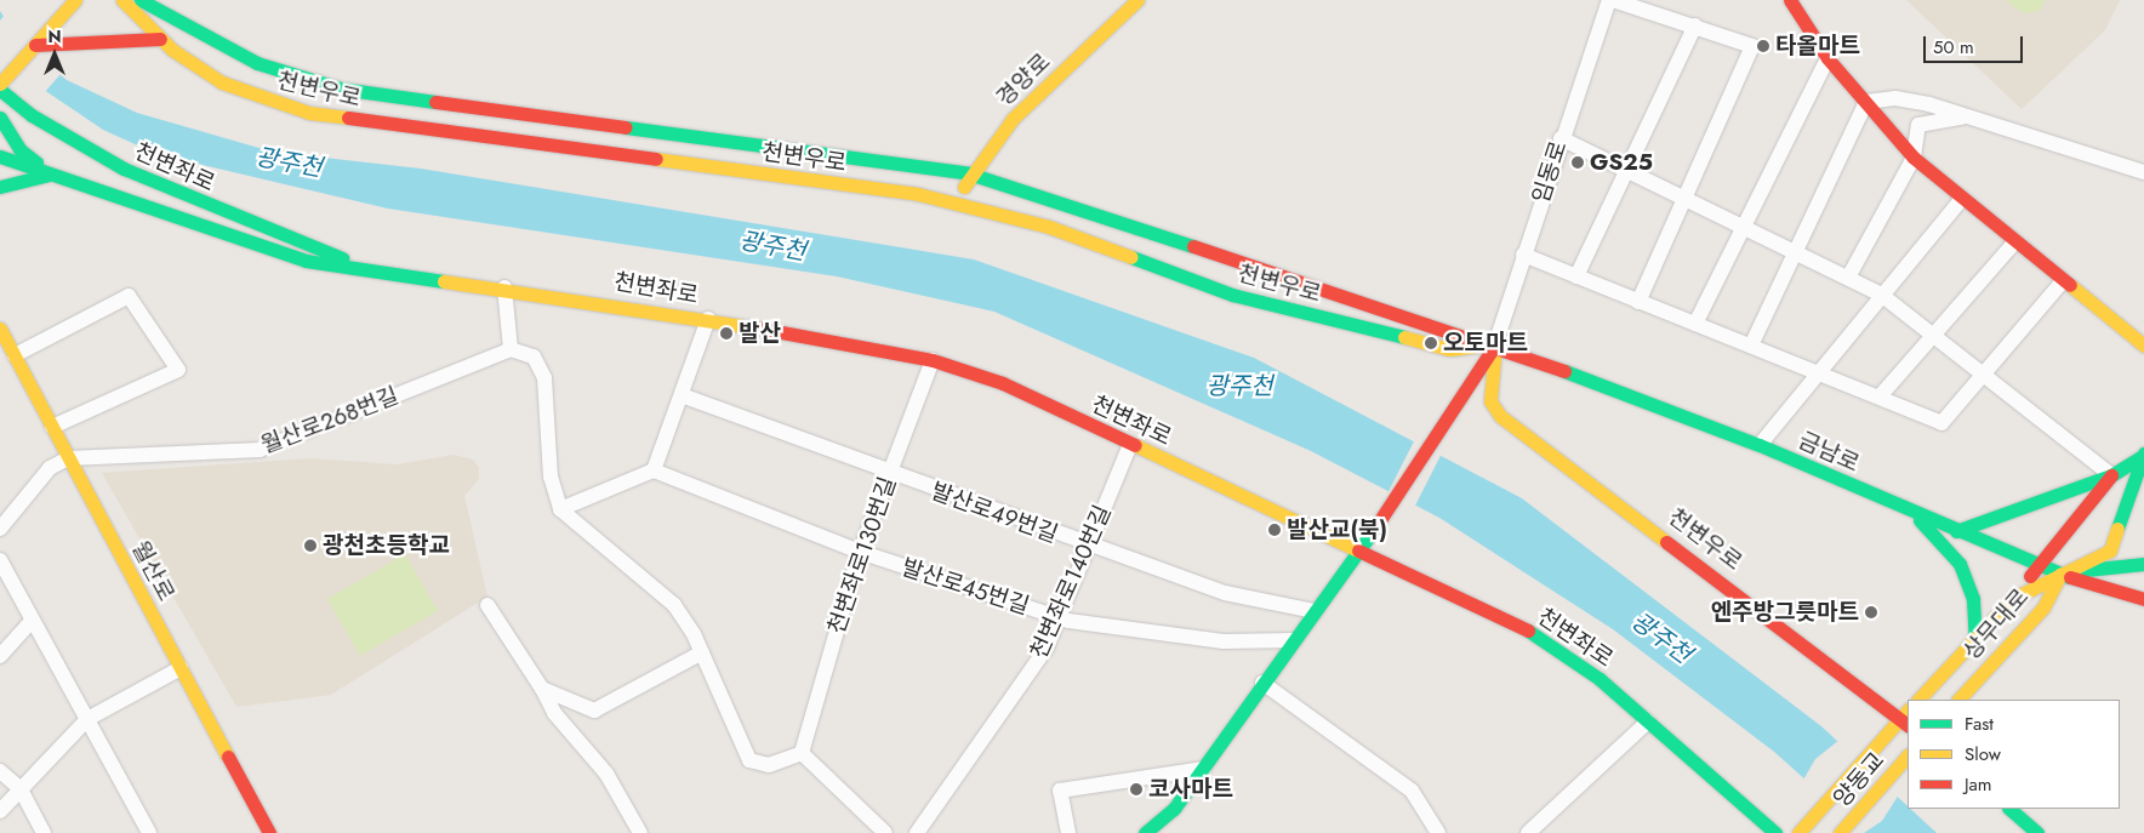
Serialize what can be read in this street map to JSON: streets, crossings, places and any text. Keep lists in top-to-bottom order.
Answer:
{
  "streets": {
    "street": [
      "경양로",
      "천변우로",
      "천변좌로",
      "임동로",
      "월산로268번길",
      "금남로",
      "발산로49번길",
      "천변좌로130번길",
      "월산로",
      "천변좌로140번길",
      "발산로45번길",
      "상무대로",
      "양동교"
    ]
  },
  "crossings": [
    ["경양로", "천변우로"],
    ["천변우로", "임동로"],
    ["천변우로", "금남로"],
    ["천변좌로", "천변좌로130번길"],
    ["천변좌로", "천변좌로140번길"],
    ["임동로", "금남로"],
    ["월산로268번길", "월산로"],
    ["금남로", "상무대로"],
    ["발산로49번길", "천변좌로130번길"],
    ["발산로49번길", "천변좌로140번길"],
    ["천변좌로130번길", "발산로45번길"],
    ["천변좌로140번길", "발산로45번길"]
  ],
  "water": ["광주천"],
  "places": [
    "타올마트",
    "GS25",
    "발산",
    "오토마트",
    "발산교(북)",
    "광천초등학교",
    "엔주방그릇마트",
    "코사마트"
  ],
  "legend": ["Fast", "Slow", "Jam"],
  "scale_bar": "50 m",
  "north": "top"
}
